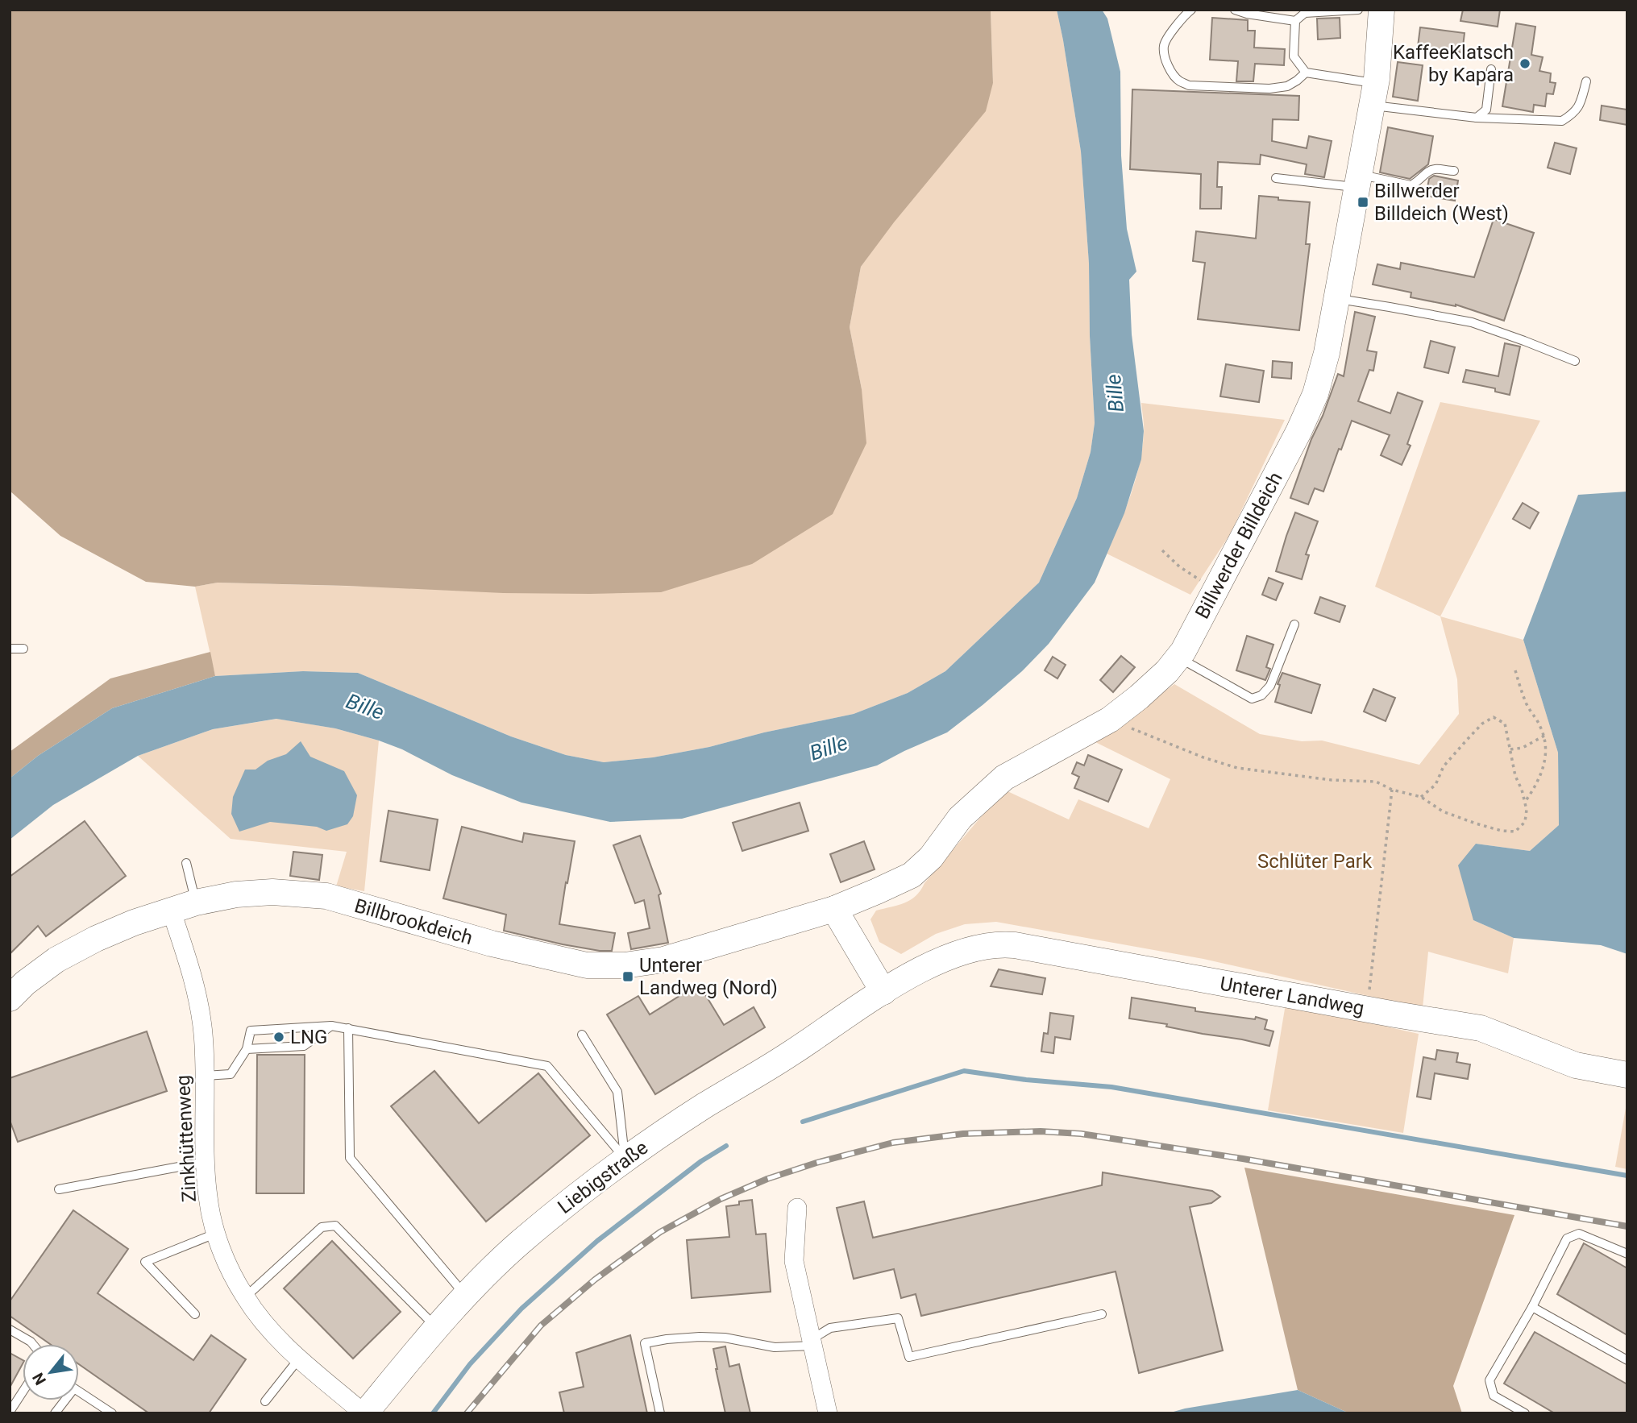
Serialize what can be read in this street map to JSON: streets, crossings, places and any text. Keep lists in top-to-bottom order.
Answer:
{
  "streets": {
    "street": [
      "Billwerder Billdeich",
      "Billbrookdeich",
      "Unterer Landweg",
      "Zinkhüttenweg",
      "Liebigstraße"
    ]
  },
  "crossings": [
    ["Billwerder Billdeich", "Billbrookdeich"],
    ["Billbrookdeich", "Zinkhüttenweg"],
    ["Unterer Landweg", "Liebigstraße"],
    ["Zinkhüttenweg", "Liebigstraße"]
  ],
  "water": ["Bille"],
  "parks": ["Schlüter Park"],
  "places": {
    "other": ["KaffeeKlatsch by Kapara", "LNG"],
    "transit": ["Billwerder Billdeich (West)", "Unterer Landweg (Nord)"]
  },
  "north": "bottom left"
}
